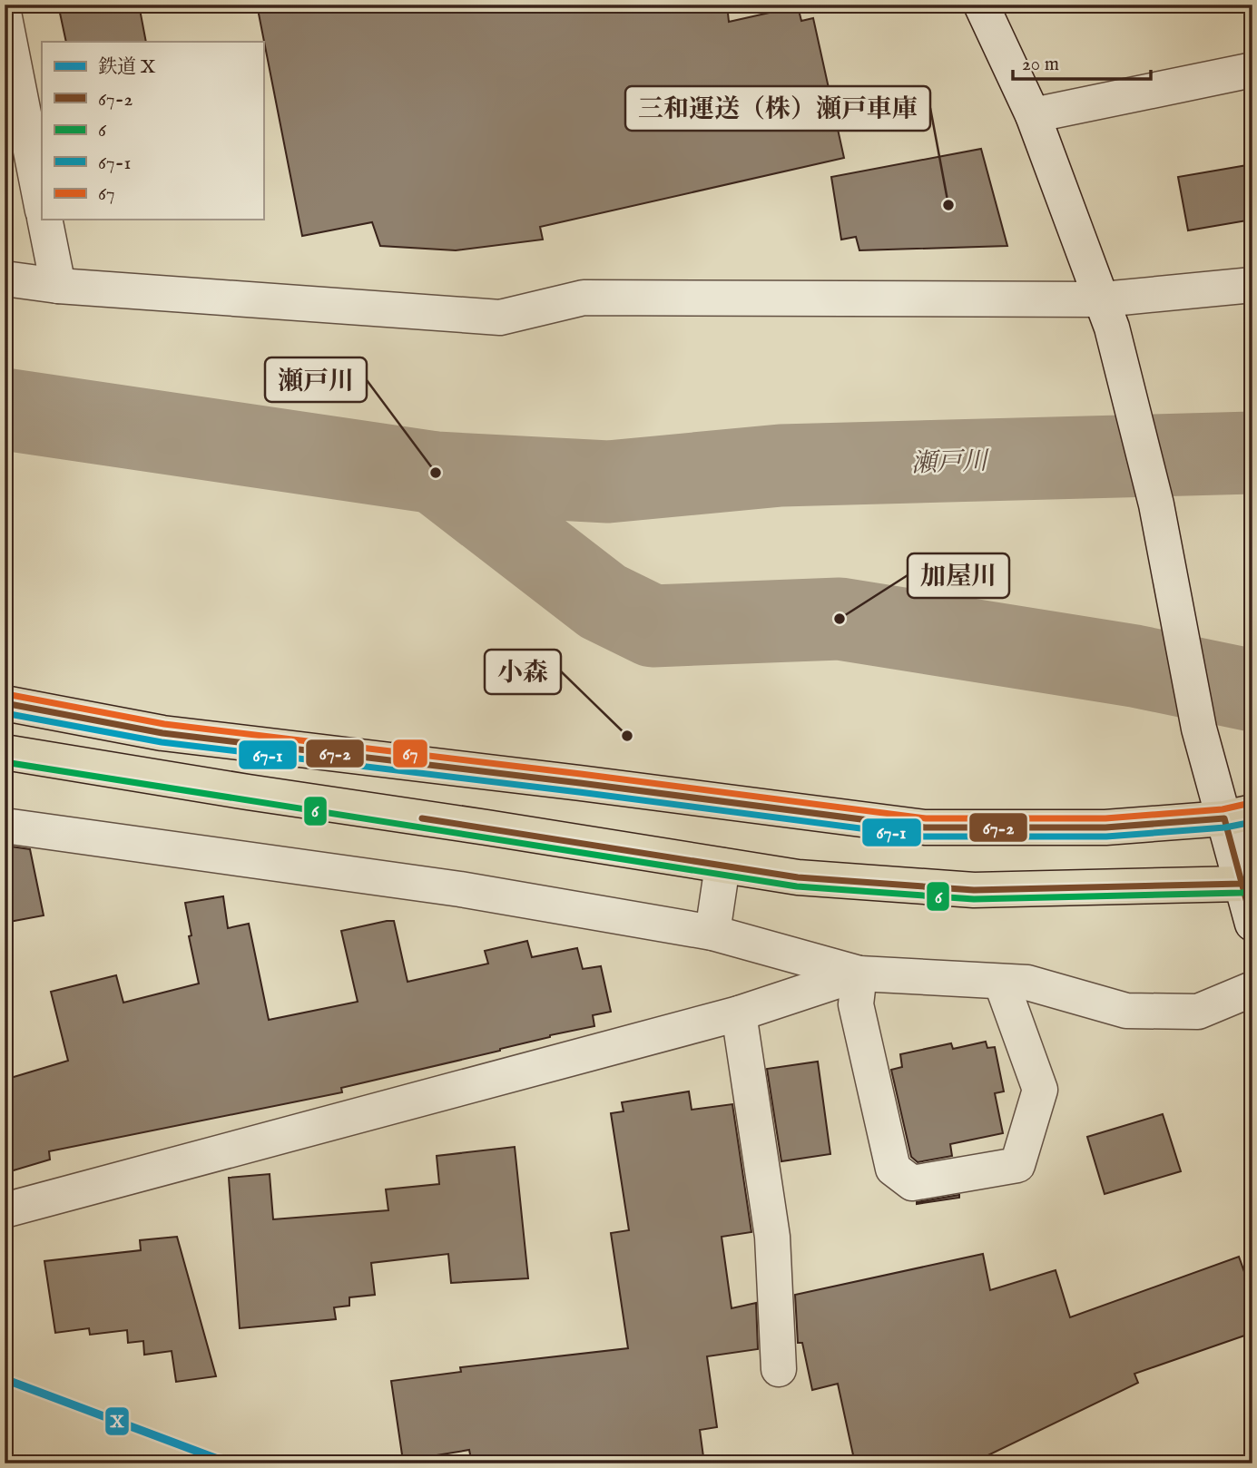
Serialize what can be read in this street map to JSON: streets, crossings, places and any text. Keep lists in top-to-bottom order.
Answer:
{
  "water": ["瀬戸川"],
  "places": [
    "三和運送（株）瀬戸車庫",
    "瀬戸川",
    "加屋川",
    "小森"
  ],
  "lines": [
    "transit line 67",
    "transit line 67-2",
    "transit line 67-1",
    "transit line 6",
    "rail line X"
  ],
  "legend": [
    "鉄道 X",
    "67-2",
    "6",
    "67-1",
    "67"
  ],
  "scale_bar": "20 m"
}
